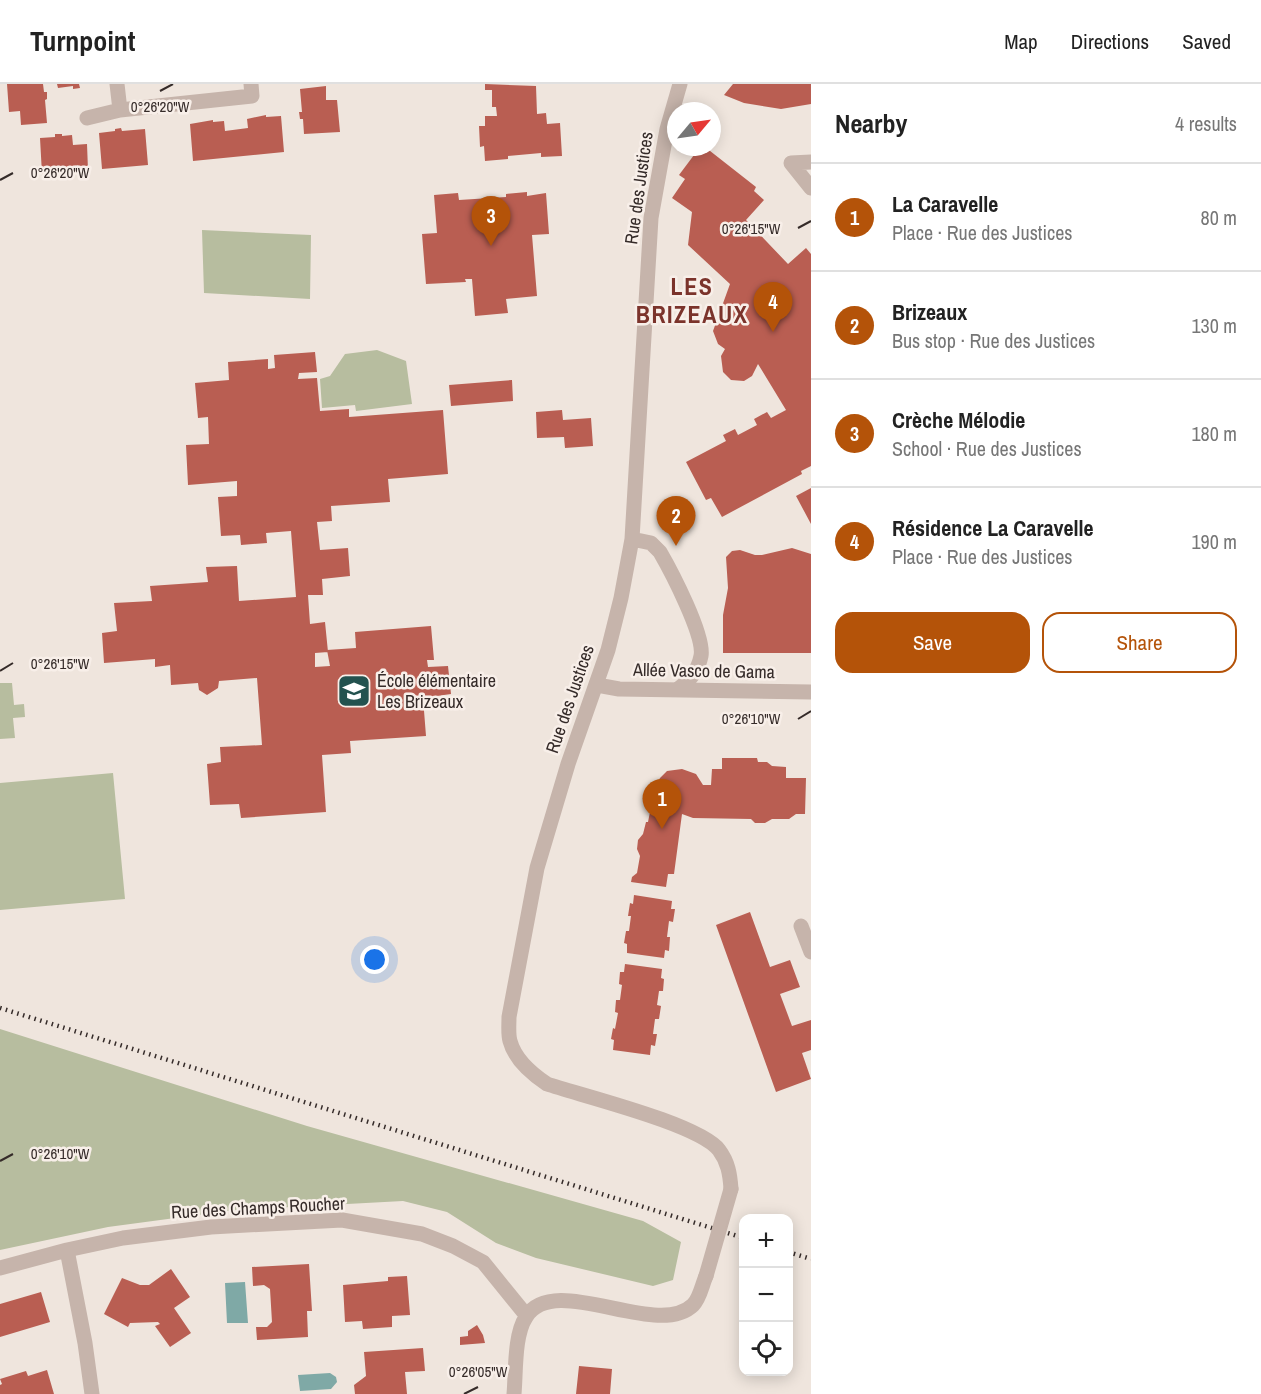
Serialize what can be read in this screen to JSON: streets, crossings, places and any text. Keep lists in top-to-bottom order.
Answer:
{
  "streets": {
    "street": ["Rue des Justices", "Allée Vasco de Gama", "Rue des Champs Roucher"]
  },
  "crossings": [
    ["Rue des Justices", "Allée Vasco de Gama"],
    ["Rue des Justices", "Rue des Champs Roucher"]
  ],
  "districts": ["LES BRIZEAUX"],
  "places": {
    "school or university": ["École élémentaire Les Brizeaux"]
  },
  "north": "top right",
  "page": {
    "header": "Turnpoint",
    "nav": ["Map", "Directions", "Saved"],
    "heading": ["Nearby", "4 results"],
    "list": [
      {
        "mark": "1",
        "name": "La Caravelle",
        "note": "Place · Rue des Justices",
        "value": "80 m"
      },
      {
        "mark": "2",
        "name": "Brizeaux",
        "note": "Bus stop · Rue des Justices",
        "value": "130 m"
      },
      {
        "mark": "3",
        "name": "Crèche Mélodie",
        "note": "School · Rue des Justices",
        "value": "180 m"
      },
      {
        "mark": "4",
        "name": "Résidence La Caravelle",
        "note": "Place · Rue des Justices",
        "value": "190 m"
      }
    ],
    "pins": [
      "3",
      "4",
      "2",
      "1"
    ],
    "buttons": ["Save", "Share"],
    "map_buttons": ["+", "−"]
  },
  "coordinates": [
    "0°26'20\"W",
    "0°26'15\"W",
    "0°26'10\"W",
    "0°26'05\"W"
  ]
}
